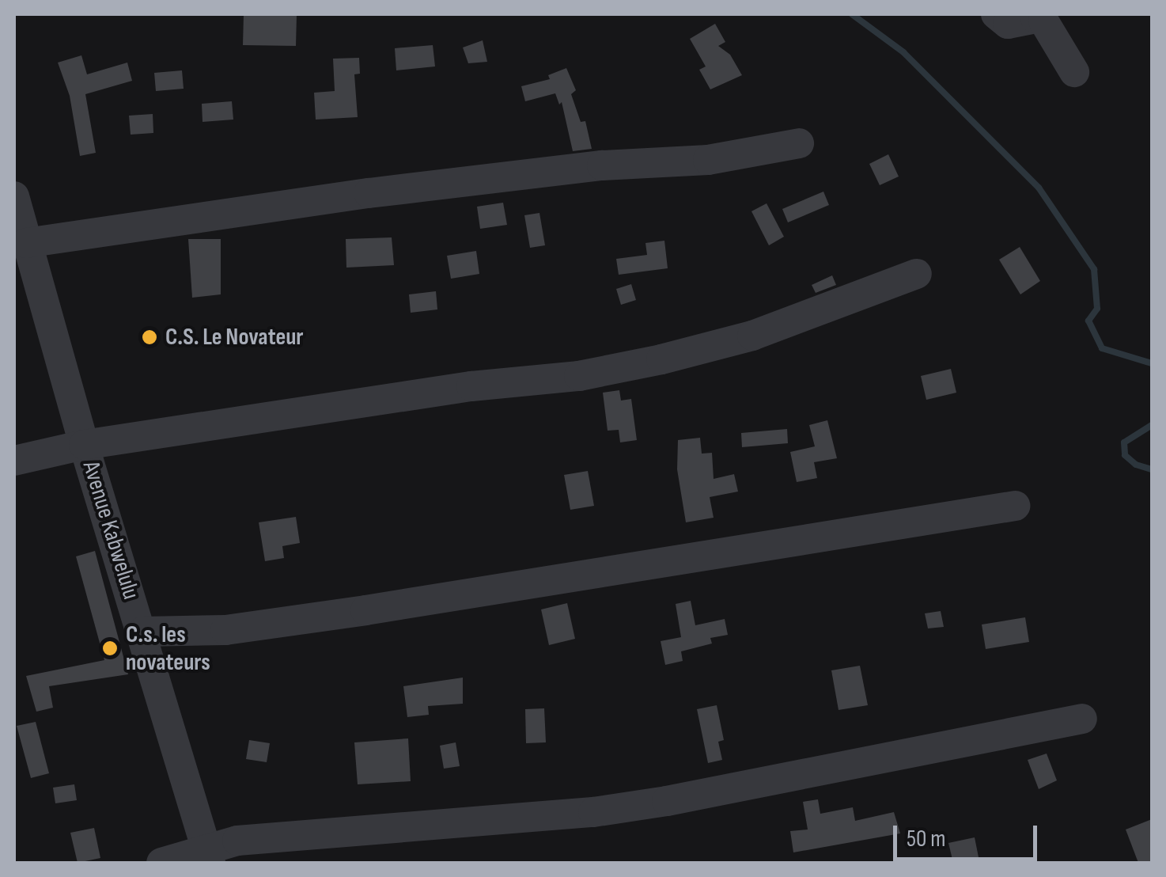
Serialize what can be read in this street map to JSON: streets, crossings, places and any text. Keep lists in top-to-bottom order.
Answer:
{
  "streets": {
    "street": ["Avenue Kabwelulu"]
  },
  "places": ["C.S. Le Novateur", "C.s. les novateurs"],
  "scale_bar": "50 m"
}
